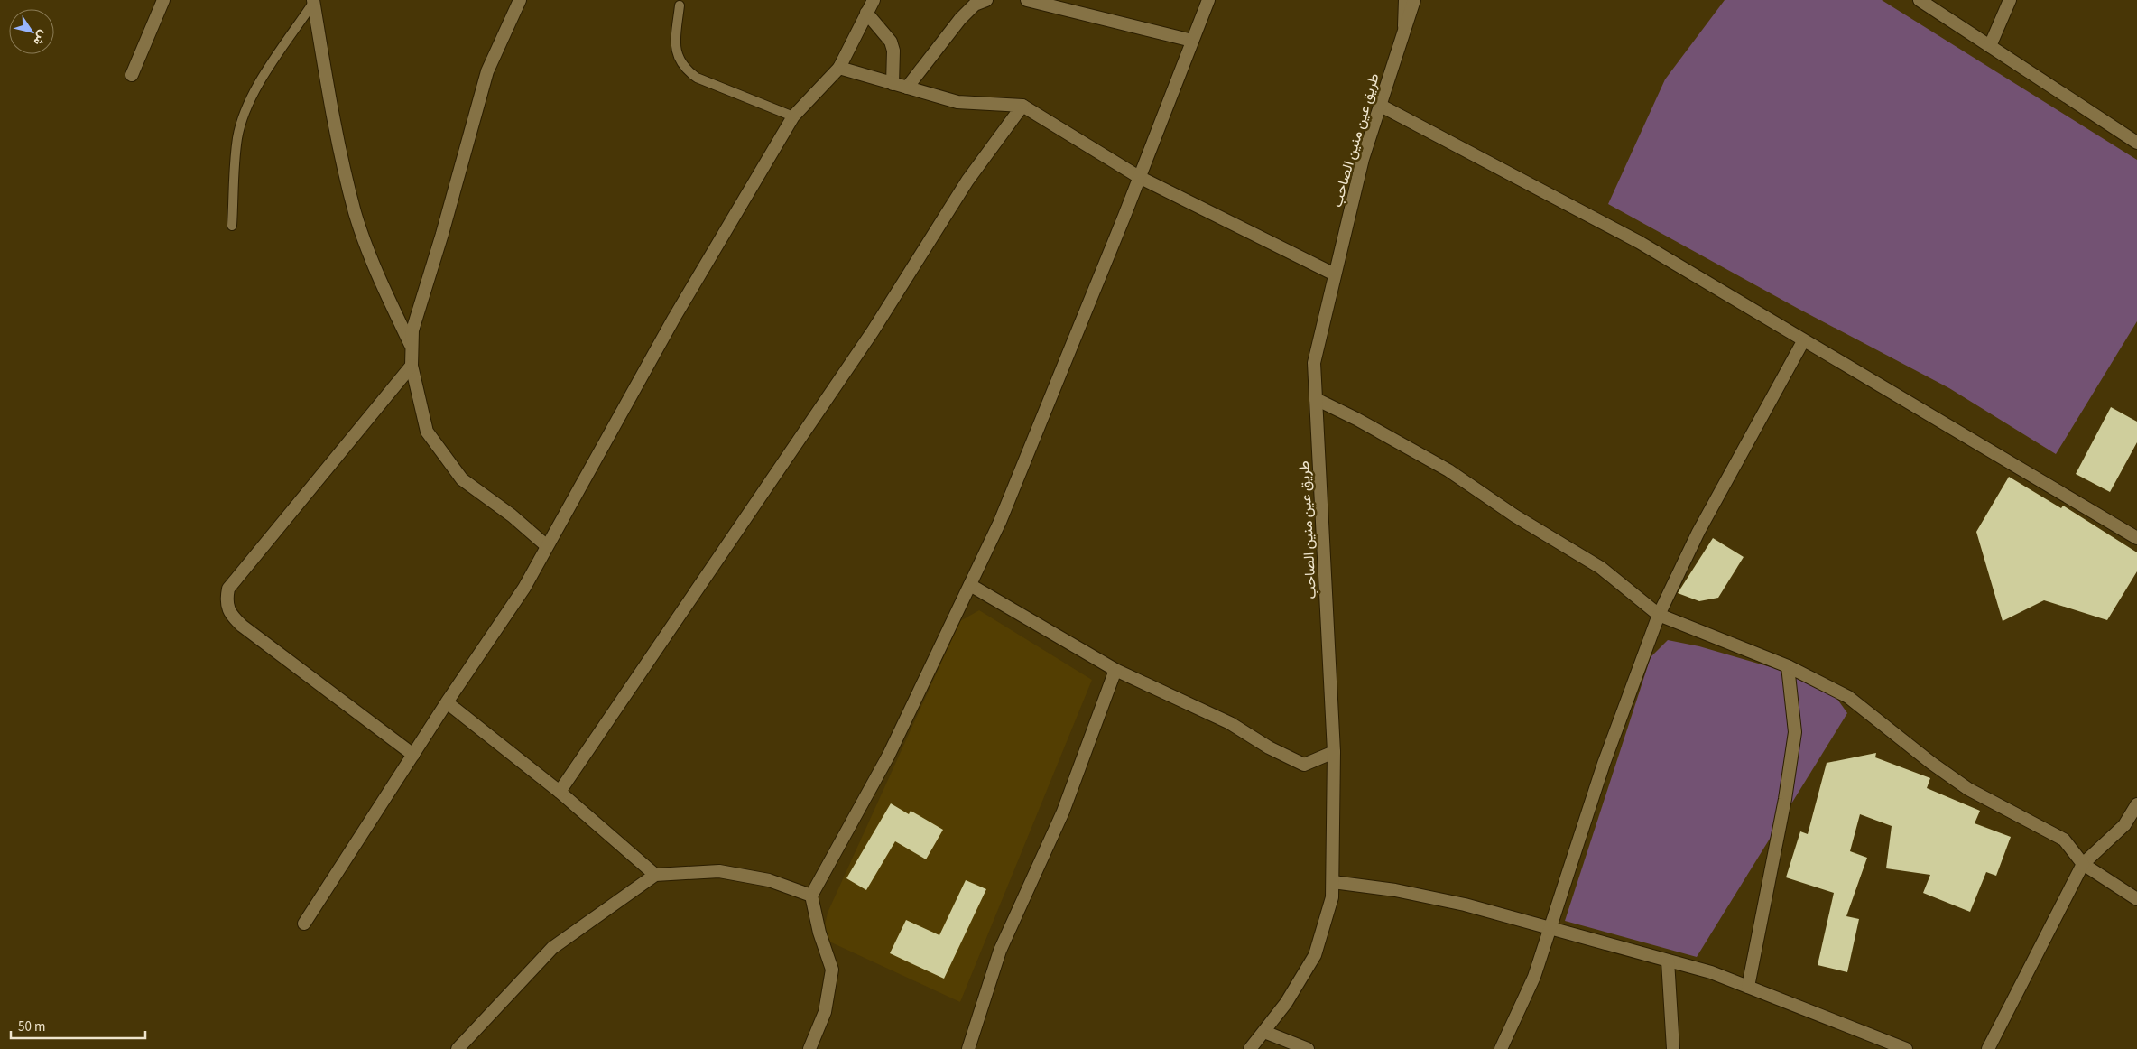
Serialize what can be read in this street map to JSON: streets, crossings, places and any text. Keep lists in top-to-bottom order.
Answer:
{
  "streets": {
    "street": ["طريق عين منين الصاحب"]
  },
  "scale_bar": "50 m",
  "north": "bottom right"
}
